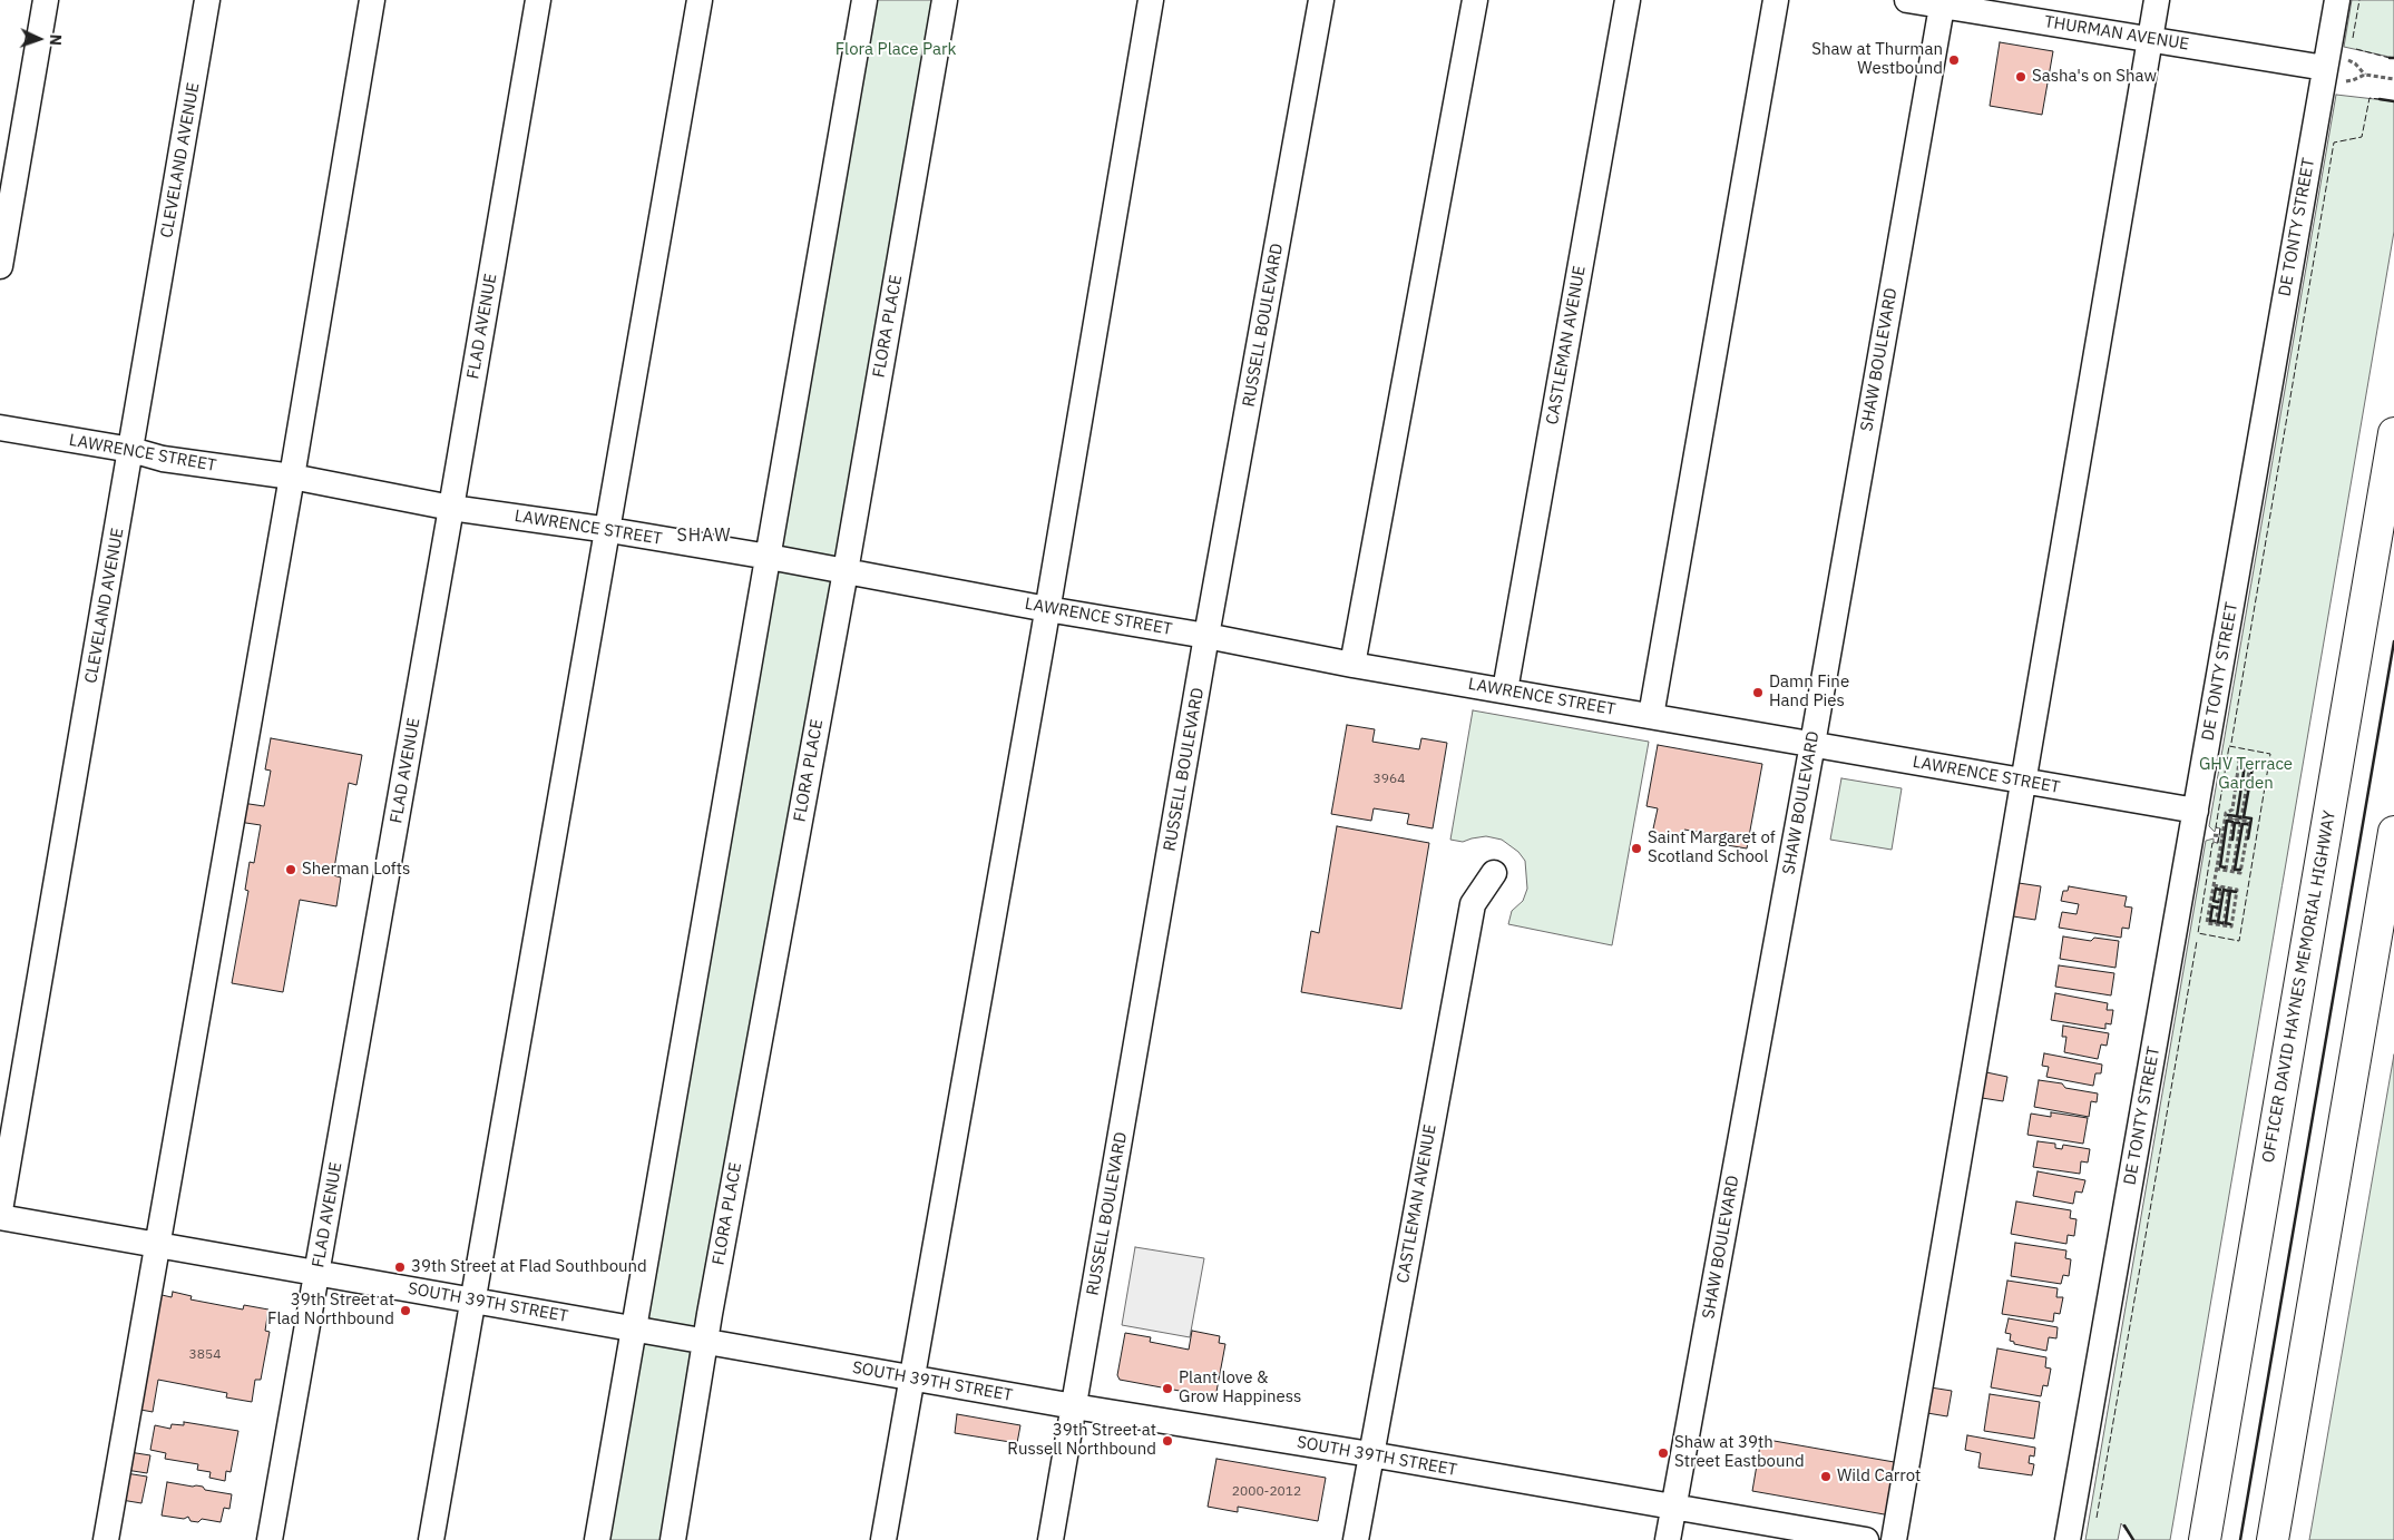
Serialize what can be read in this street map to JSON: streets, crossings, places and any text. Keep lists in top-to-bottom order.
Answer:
{
  "streets": {
    "highway": ["OFFICER DAVID HAYNES MEMORIAL HIGHWAY"],
    "street": [
      "THURMAN AVENUE",
      "CLEVELAND AVENUE",
      "DE TONTY STREET",
      "RUSSELL BOULEVARD",
      "FLAD AVENUE",
      "FLORA PLACE",
      "CASTLEMAN AVENUE",
      "SHAW BOULEVARD",
      "LAWRENCE STREET",
      "SOUTH 39TH STREET"
    ]
  },
  "crossings": [
    ["THURMAN AVENUE", "DE TONTY STREET"],
    ["THURMAN AVENUE", "SHAW BOULEVARD"],
    ["CLEVELAND AVENUE", "LAWRENCE STREET"],
    ["DE TONTY STREET", "LAWRENCE STREET"],
    ["RUSSELL BOULEVARD", "LAWRENCE STREET"],
    ["RUSSELL BOULEVARD", "SOUTH 39TH STREET"],
    ["FLAD AVENUE", "LAWRENCE STREET"],
    ["FLAD AVENUE", "SOUTH 39TH STREET"],
    ["FLORA PLACE", "LAWRENCE STREET"],
    ["FLORA PLACE", "SOUTH 39TH STREET"],
    ["CASTLEMAN AVENUE", "LAWRENCE STREET"],
    ["CASTLEMAN AVENUE", "SOUTH 39TH STREET"],
    ["SHAW BOULEVARD", "LAWRENCE STREET"],
    ["SHAW BOULEVARD", "SOUTH 39TH STREET"]
  ],
  "districts": ["SHAW"],
  "parks": ["Flora Place Park", "GHV Terrace Garden"],
  "places": [
    "Shaw at Thurman Westbound",
    "Sasha's on Shaw",
    "Damn Fine Hand Pies",
    "Saint Margaret of Scotland School",
    "Sherman Lofts",
    "39th Street at Flad Southbound",
    "39th Street at Flad Northbound",
    "Plant love & Grow Happiness",
    "39th Street at Russell Northbound",
    "Shaw at 39th Street Eastbound",
    "Wild Carrot"
  ],
  "house_numbers": ["3964", "3854", "2000-2012"],
  "north": "right"
}
